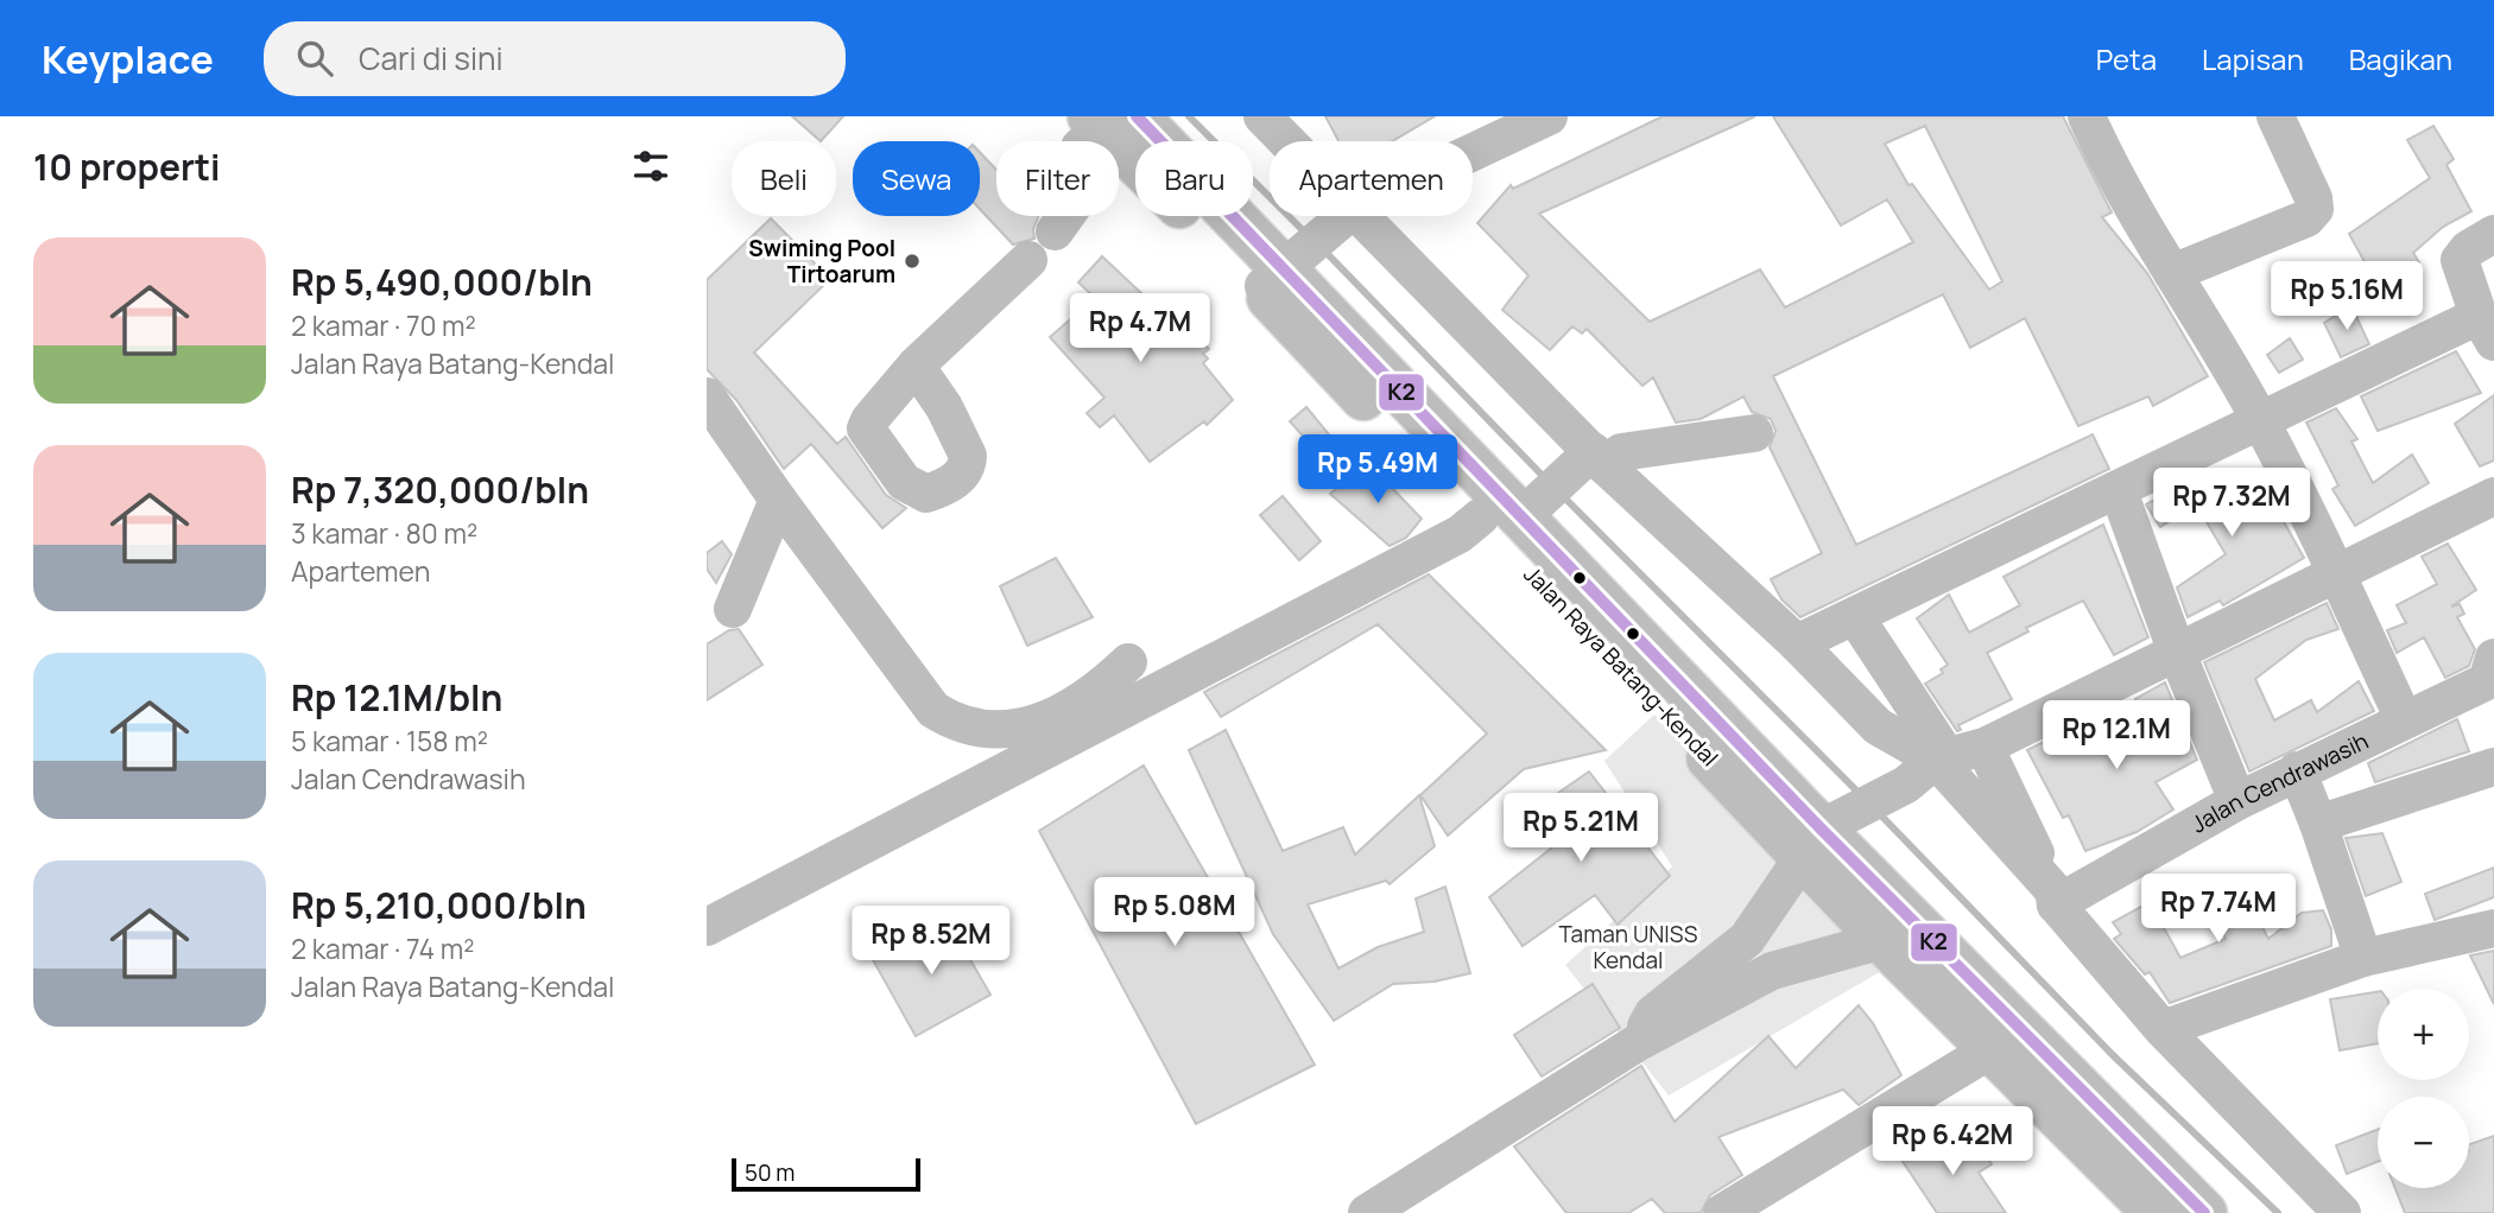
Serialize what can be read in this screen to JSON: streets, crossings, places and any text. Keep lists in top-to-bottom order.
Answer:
{
  "streets": {
    "highway": ["Jalan Raya Batang-Kendal"],
    "street": ["Jalan Cendrawasih"]
  },
  "parks": ["Taman UNISS Kendal"],
  "places": ["Swiming Pool Tirtoarum"],
  "lines": ["transit line K2"],
  "scale_bar": "50 m",
  "page": {
    "header": "Keyplace",
    "search": "Cari di sini",
    "nav": ["Peta", "Lapisan", "Bagikan"],
    "heading": "10 properti",
    "chip": [
      "Beli",
      "Sewa",
      "Filter",
      "Baru",
      "Apartemen"
    ],
    "list": [
      {
        "name": "Rp 5,490,000/bln",
        "note": "2 kamar · 70 m² · Jalan Raya Batang-Kendal"
      },
      {
        "name": "Rp 7,320,000/bln",
        "note": "3 kamar · 80 m² · Apartemen"
      },
      {
        "name": "Rp 12.1M/bln",
        "note": "5 kamar · 158 m² · Jalan Cendrawasih"
      },
      {
        "name": "Rp 5,210,000/bln",
        "note": "2 kamar · 74 m² · Jalan Raya Batang-Kendal"
      }
    ],
    "price": [
      "Rp 5.16M",
      "Rp 4.7M",
      "Rp 5.49M",
      "Rp 7.32M",
      "Rp 12.1M",
      "Rp 5.21M",
      "Rp 7.74M",
      "Rp 5.08M",
      "Rp 8.52M",
      "Rp 6.42M"
    ],
    "map_buttons": ["+", "−"],
    "scale": "50 m"
  }
}
